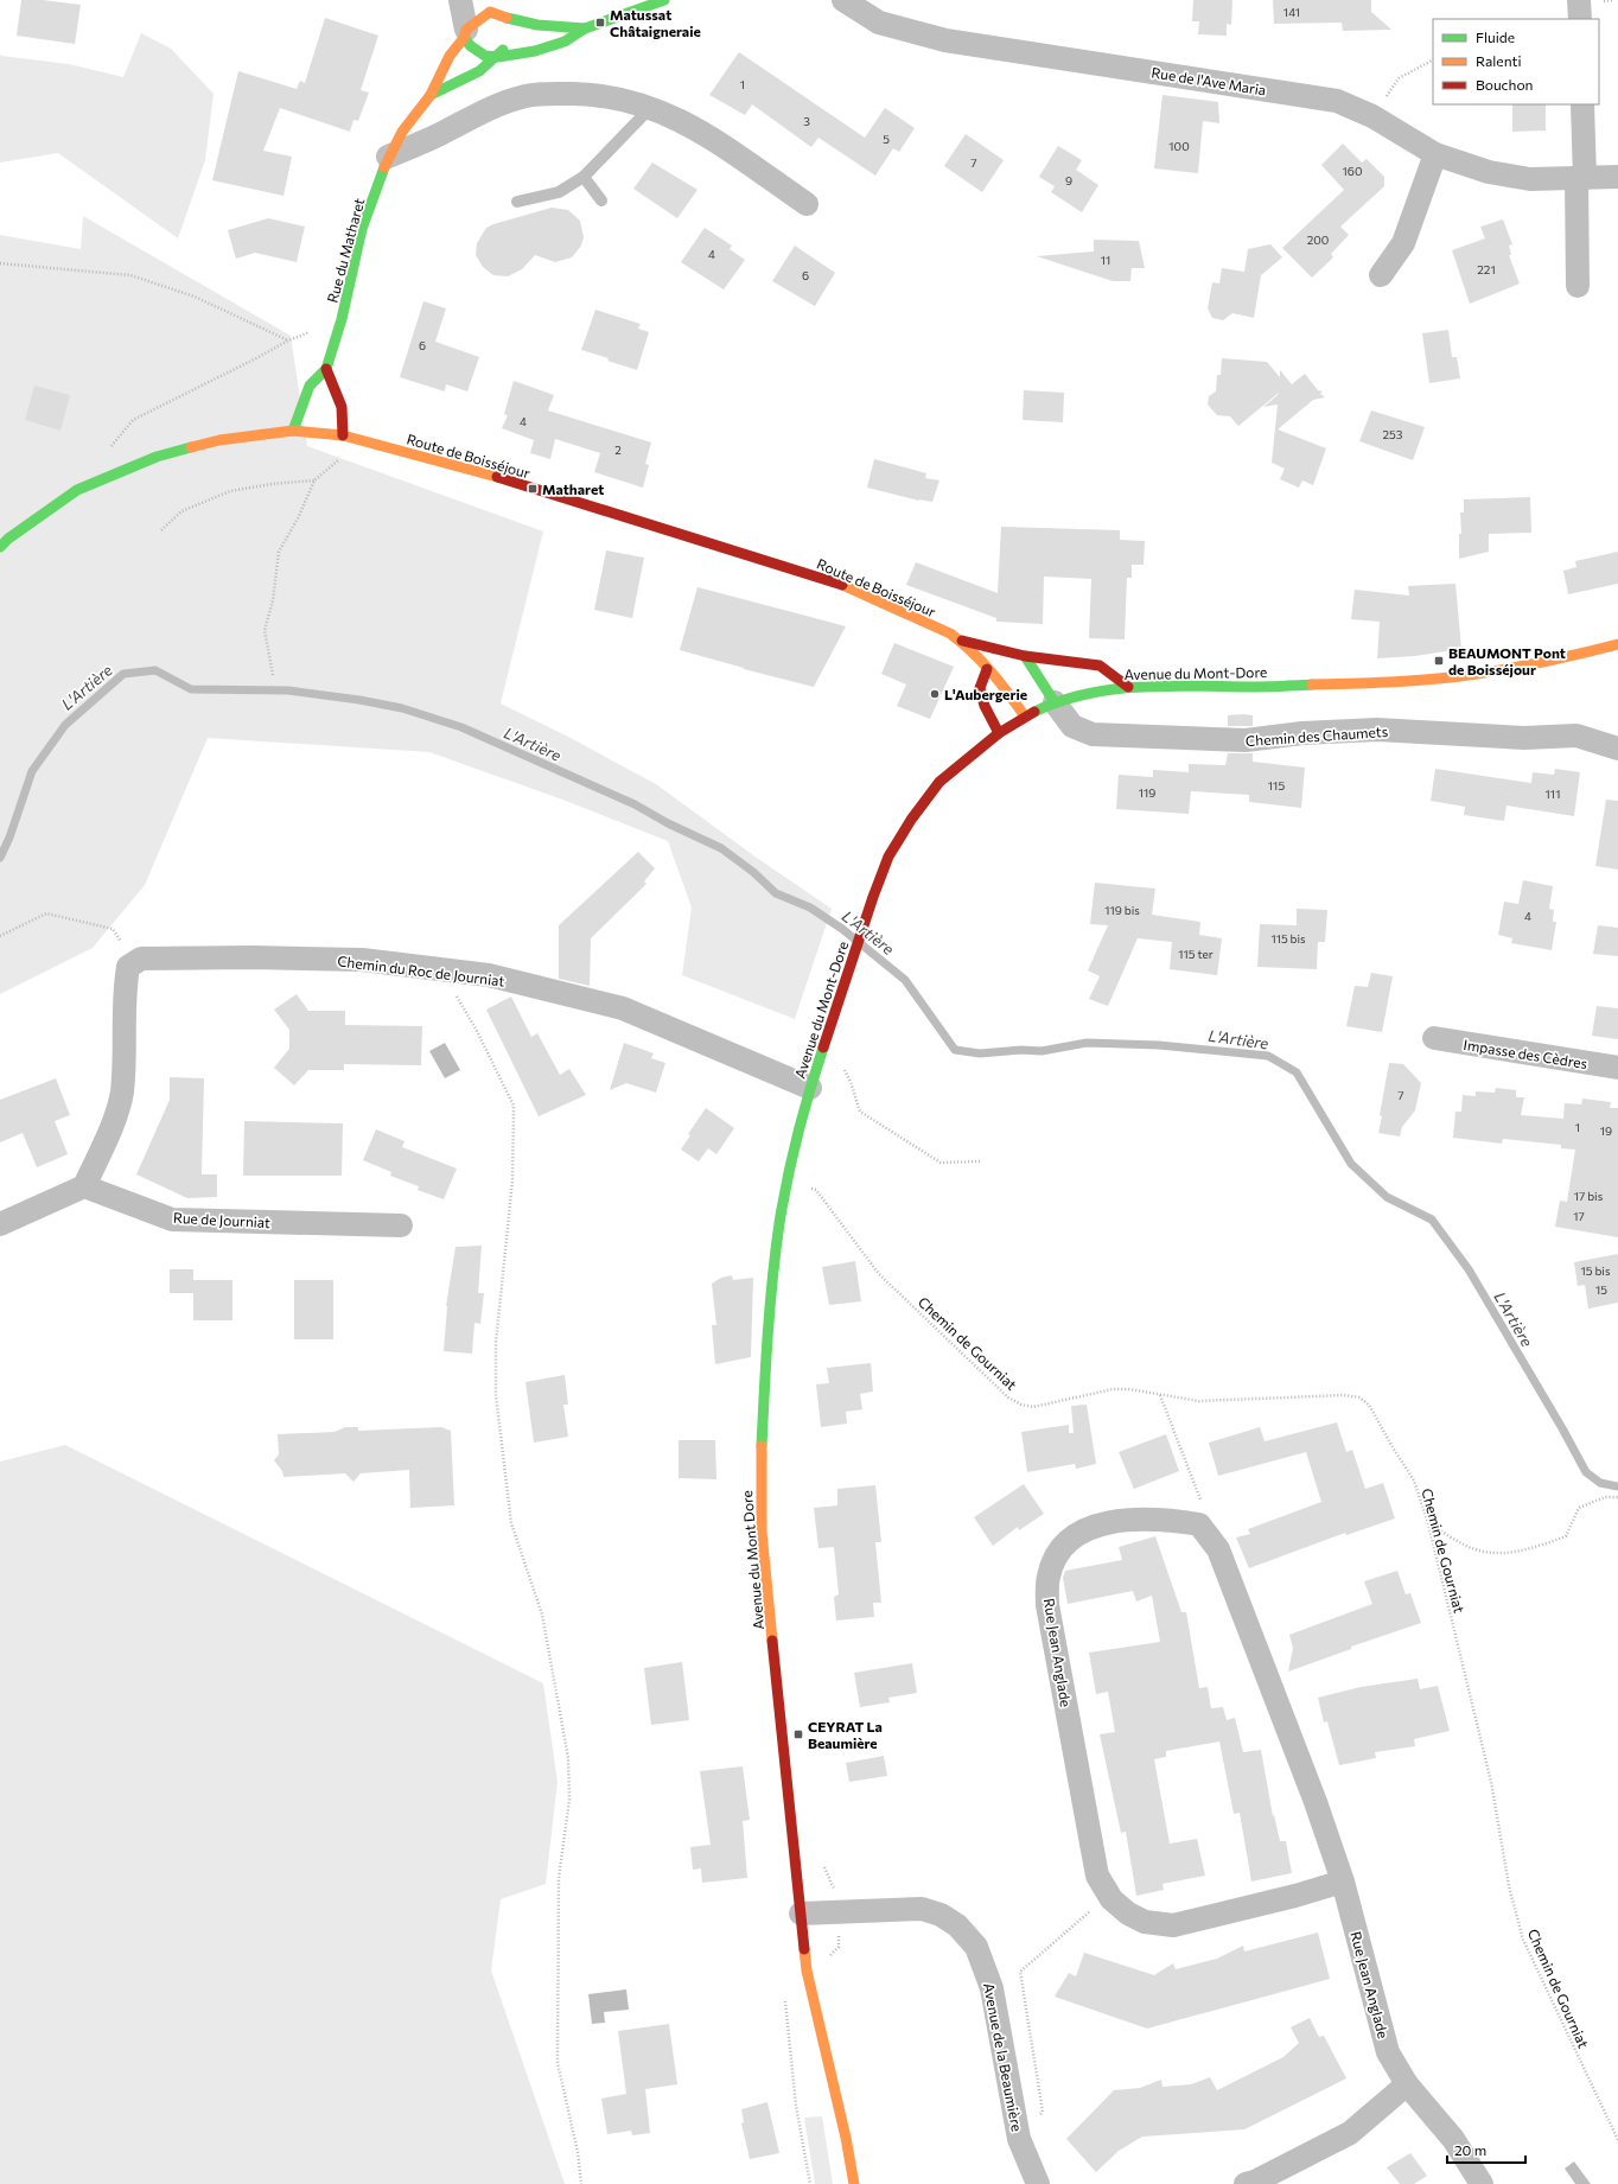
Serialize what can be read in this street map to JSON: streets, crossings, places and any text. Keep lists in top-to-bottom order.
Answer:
{
  "streets": {
    "street": [
      "Rue de l'Ave Maria",
      "Rue du Matharet",
      "Route de Boisséjour",
      "Avenue du Mont-Dore",
      "Chemin des Chaumets",
      "Chemin du Roc de Journiat",
      "Impasse des Cèdres",
      "Rue de Journiat",
      "Avenue du Mont Dore",
      "Rue Jean Anglade",
      "Avenue de la Beaumière"
    ],
    "path": ["Chemin de Gourniat"]
  },
  "crossings": [
    ["Rue du Matharet", "Route de Boisséjour"],
    ["Route de Boisséjour", "Avenue du Mont-Dore"],
    ["Avenue du Mont-Dore", "Chemin des Chaumets"],
    ["Avenue du Mont-Dore", "Chemin du Roc de Journiat"],
    ["Avenue du Mont-Dore", "Chemin de Gourniat"],
    ["Avenue du Mont-Dore", "Avenue du Mont Dore"],
    ["Chemin de Gourniat", "Avenue du Mont Dore"],
    ["Avenue du Mont Dore", "Avenue de la Beaumière"]
  ],
  "water": ["L'Artière"],
  "places": {
    "transit": [
      "Matussat Châtaigneraie",
      "Matharet",
      "BEAUMONT Pont de Boisséjour",
      "CEYRAT La Beaumière"
    ],
    "other": ["L'Aubergerie"]
  },
  "house_numbers": [
    "141",
    "1",
    "3",
    "5",
    "100",
    "7",
    "160",
    "9",
    "200",
    "4",
    "11",
    "221",
    "6",
    "6",
    "4",
    "253",
    "2",
    "115",
    "119",
    "111",
    "119 bis",
    "4",
    "115 bis",
    "115 ter",
    "7",
    "1",
    "19",
    "17 bis",
    "17",
    "15 bis",
    "15"
  ],
  "legend": ["Fluide", "Ralenti", "Bouchon"],
  "scale_bar": "20 m"
}
